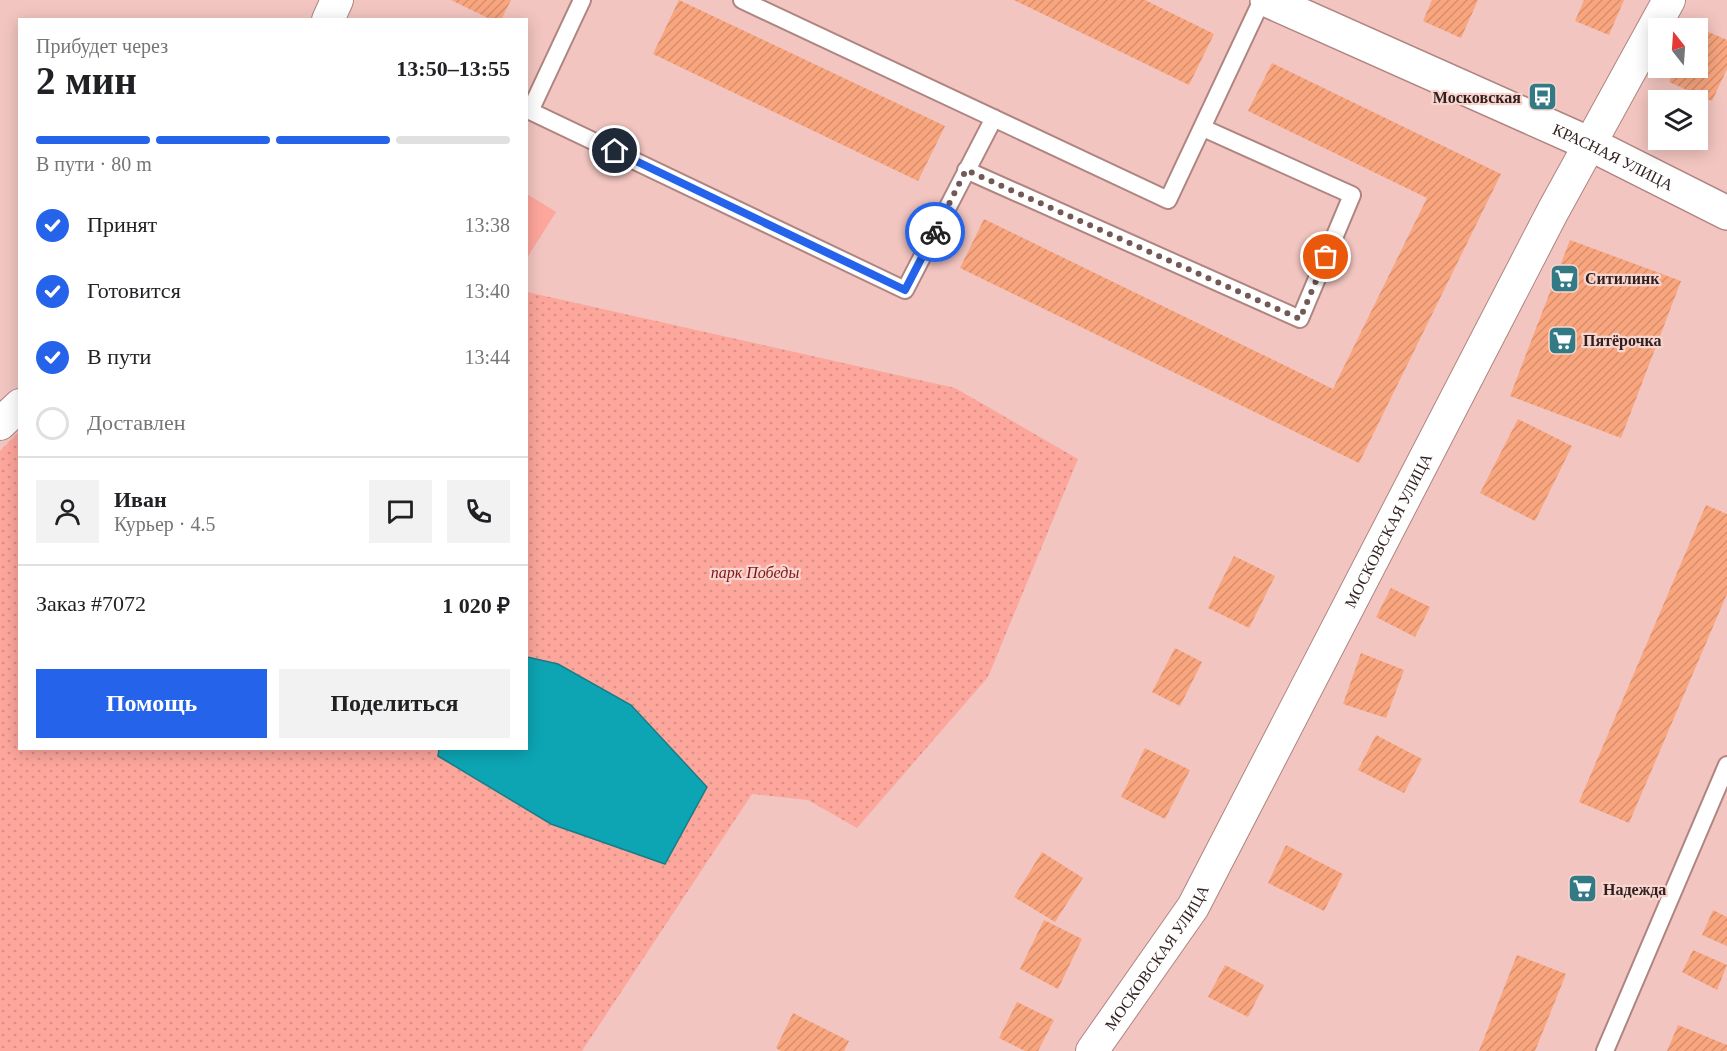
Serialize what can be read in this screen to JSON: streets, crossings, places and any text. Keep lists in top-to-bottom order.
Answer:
{
  "streets": {
    "street": ["КРАСНАЯ УЛИЦА", "МОСКОВСКАЯ УЛИЦА"]
  },
  "crossings": [
    ["КРАСНАЯ УЛИЦА", "МОСКОВСКАЯ УЛИЦА"]
  ],
  "parks": ["парк Победы"],
  "places": {
    "bus stop": ["Московская"],
    "supermarket": ["Ситилинк", "Пятёрочка", "Надежда"]
  },
  "north": "top",
  "page": {
    "heading": ["2 мин", "Прибудет через", "13:50–13:55"],
    "panel": [
      "Иван",
      "Курьер · 4.5",
      "Заказ #7072",
      "1 020 ₽"
    ],
    "bar": "В пути · 80 m",
    "list": [
      ["Принят", "13:38"],
      ["Готовится", "13:40"],
      ["В пути", "13:44"],
      "Доставлен"
    ],
    "buttons": ["Помощь", "Поделиться"]
  }
}
